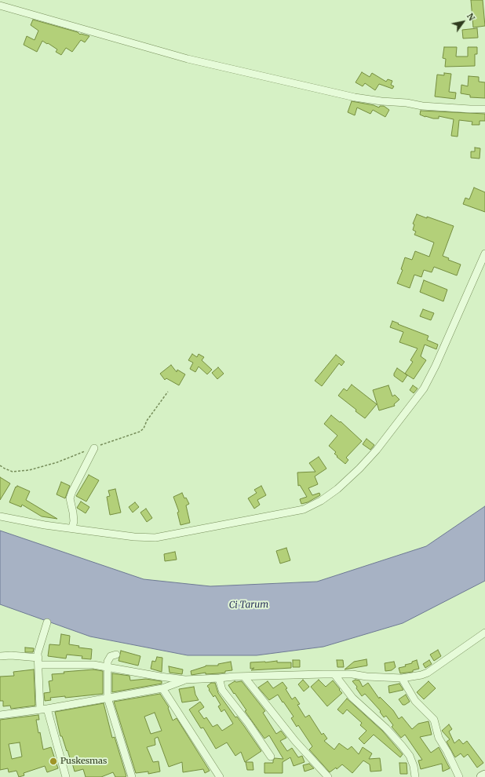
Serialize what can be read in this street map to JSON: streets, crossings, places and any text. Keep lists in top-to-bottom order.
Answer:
{
  "water": ["Ci Tarum"],
  "places": ["Puskesmas"],
  "north": "top right"
}
